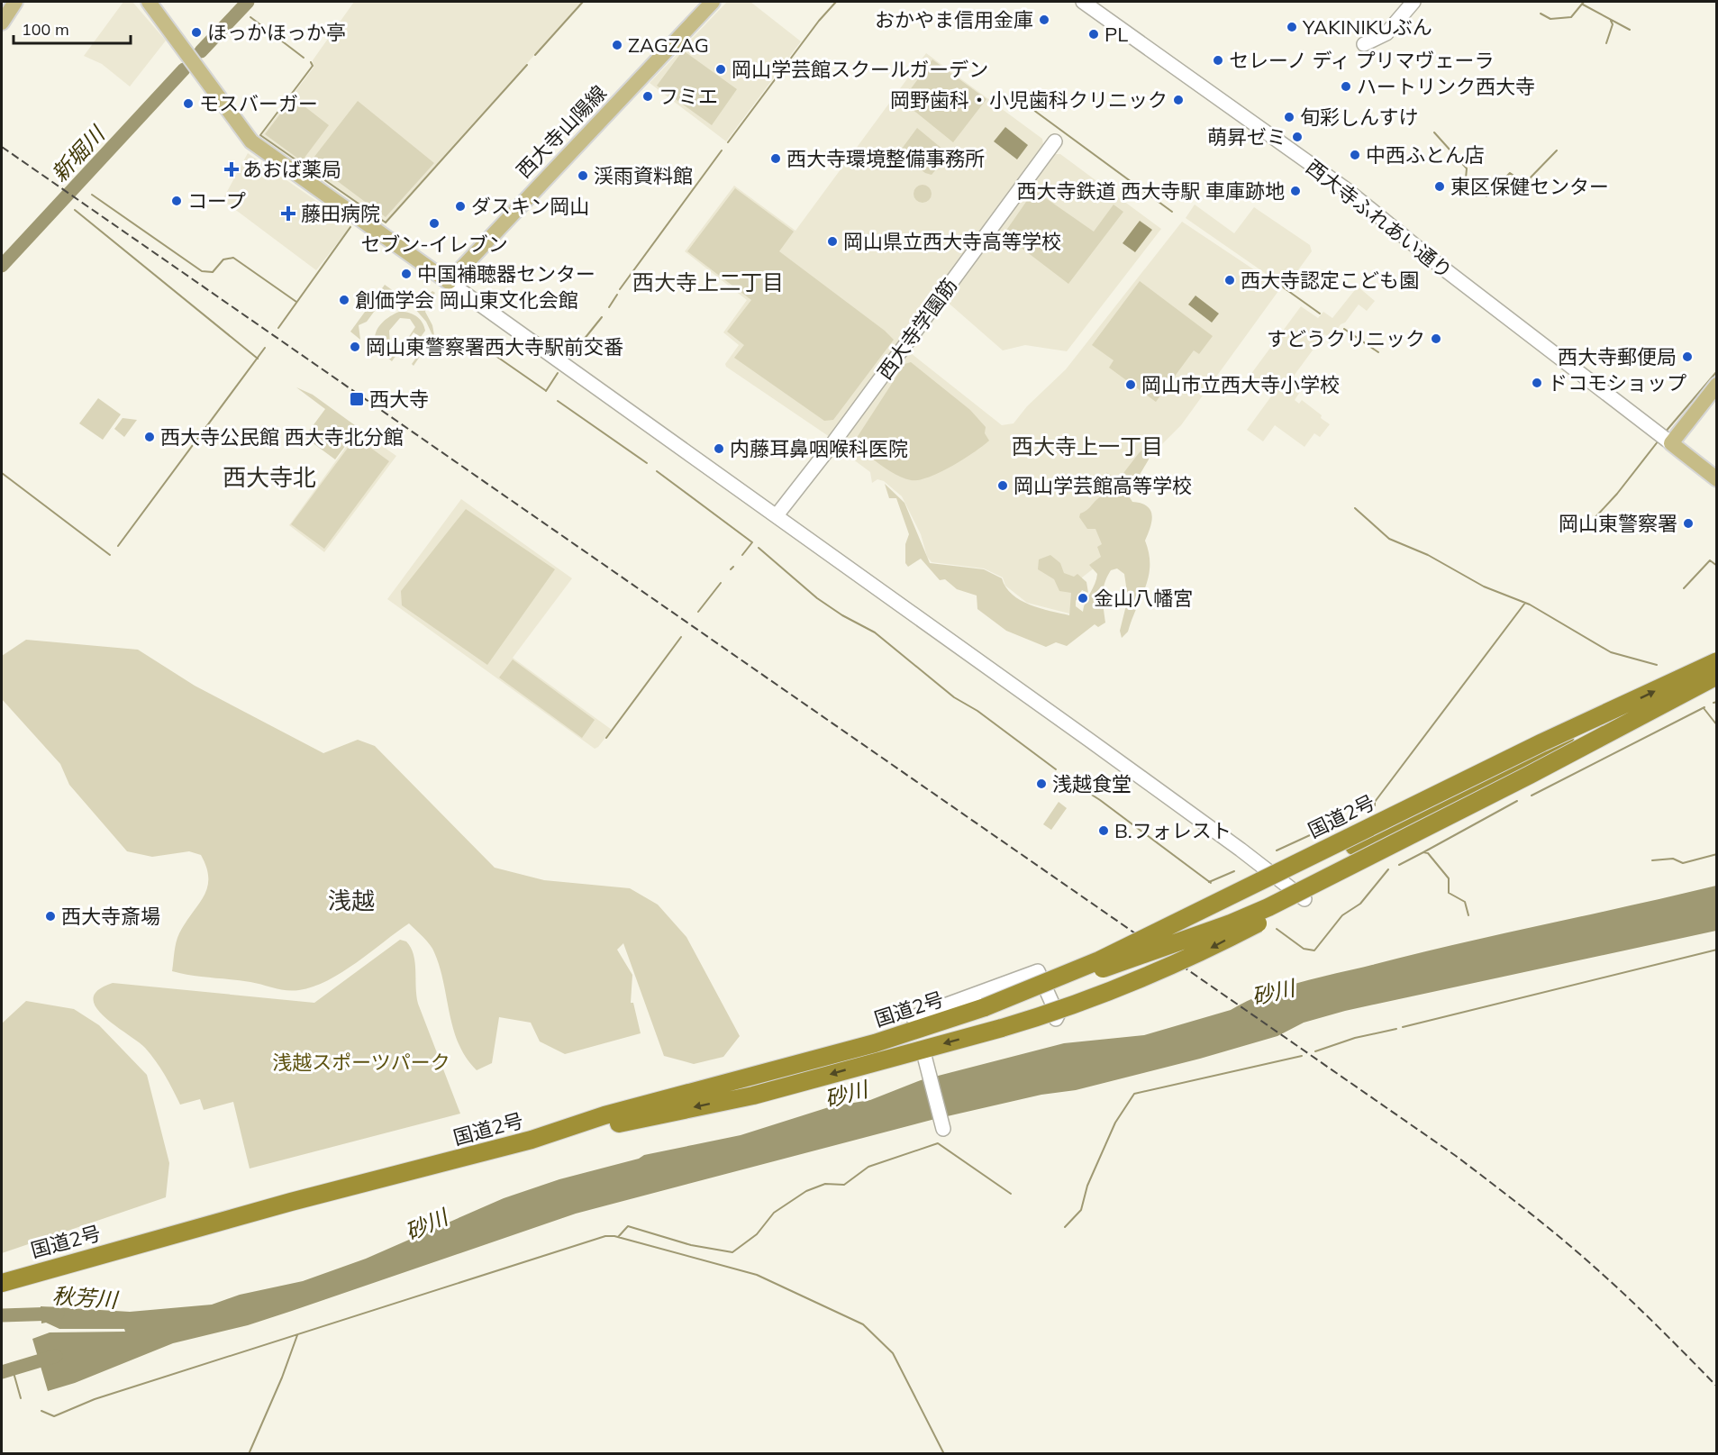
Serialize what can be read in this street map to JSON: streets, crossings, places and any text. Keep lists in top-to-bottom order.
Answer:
{
  "streets": {
    "highway": ["国道2号"],
    "main road": ["西大寺山陽線"],
    "street": ["西大寺ふれあい通り", "西大寺学園筋"]
  },
  "districts": [
    "西大寺上二丁目",
    "西大寺上一丁目",
    "西大寺北",
    "浅越"
  ],
  "water": ["新堀川", "砂川", "秋芳川"],
  "parks": ["浅越スポーツパーク"],
  "places": {
    "other": [
      "おかやま信用金庫",
      "YAKINIKUぶん",
      "ほっかほっか亭",
      "PL",
      "ZAGZAG",
      "セレーノ ディ プリマヴェーラ",
      "岡山学芸館スクールガーデン",
      "ハートリンク西大寺",
      "フミエ",
      "岡野歯科・小児歯科クリニック",
      "モスバーガー",
      "旬彩しんすけ",
      "萌昇ゼミ",
      "中西ふとん店",
      "西大寺環境整備事務所",
      "渓雨資料館",
      "東区保健センター",
      "西大寺鉄道 西大寺駅 車庫跡地",
      "コープ",
      "ダスキン岡山",
      "セブン-イレブン",
      "岡山県立西大寺高等学校",
      "中国補聴器センター",
      "西大寺認定こども園",
      "創価学会 岡山東文化会館",
      "すどうクリニック",
      "岡山東警察署西大寺駅前交番",
      "西大寺郵便局",
      "ドコモショップ",
      "岡山市立西大寺小学校",
      "西大寺公民館 西大寺北分館",
      "内藤耳鼻咽喉科医院",
      "岡山学芸館高等学校",
      "岡山東警察署",
      "金山八幡宮",
      "浅越食堂",
      "B.フォレスト",
      "西大寺斎場"
    ],
    "health": ["あおば薬局", "藤田病院"],
    "transit": ["西大寺"]
  },
  "scale_bar": "100 m"
}
